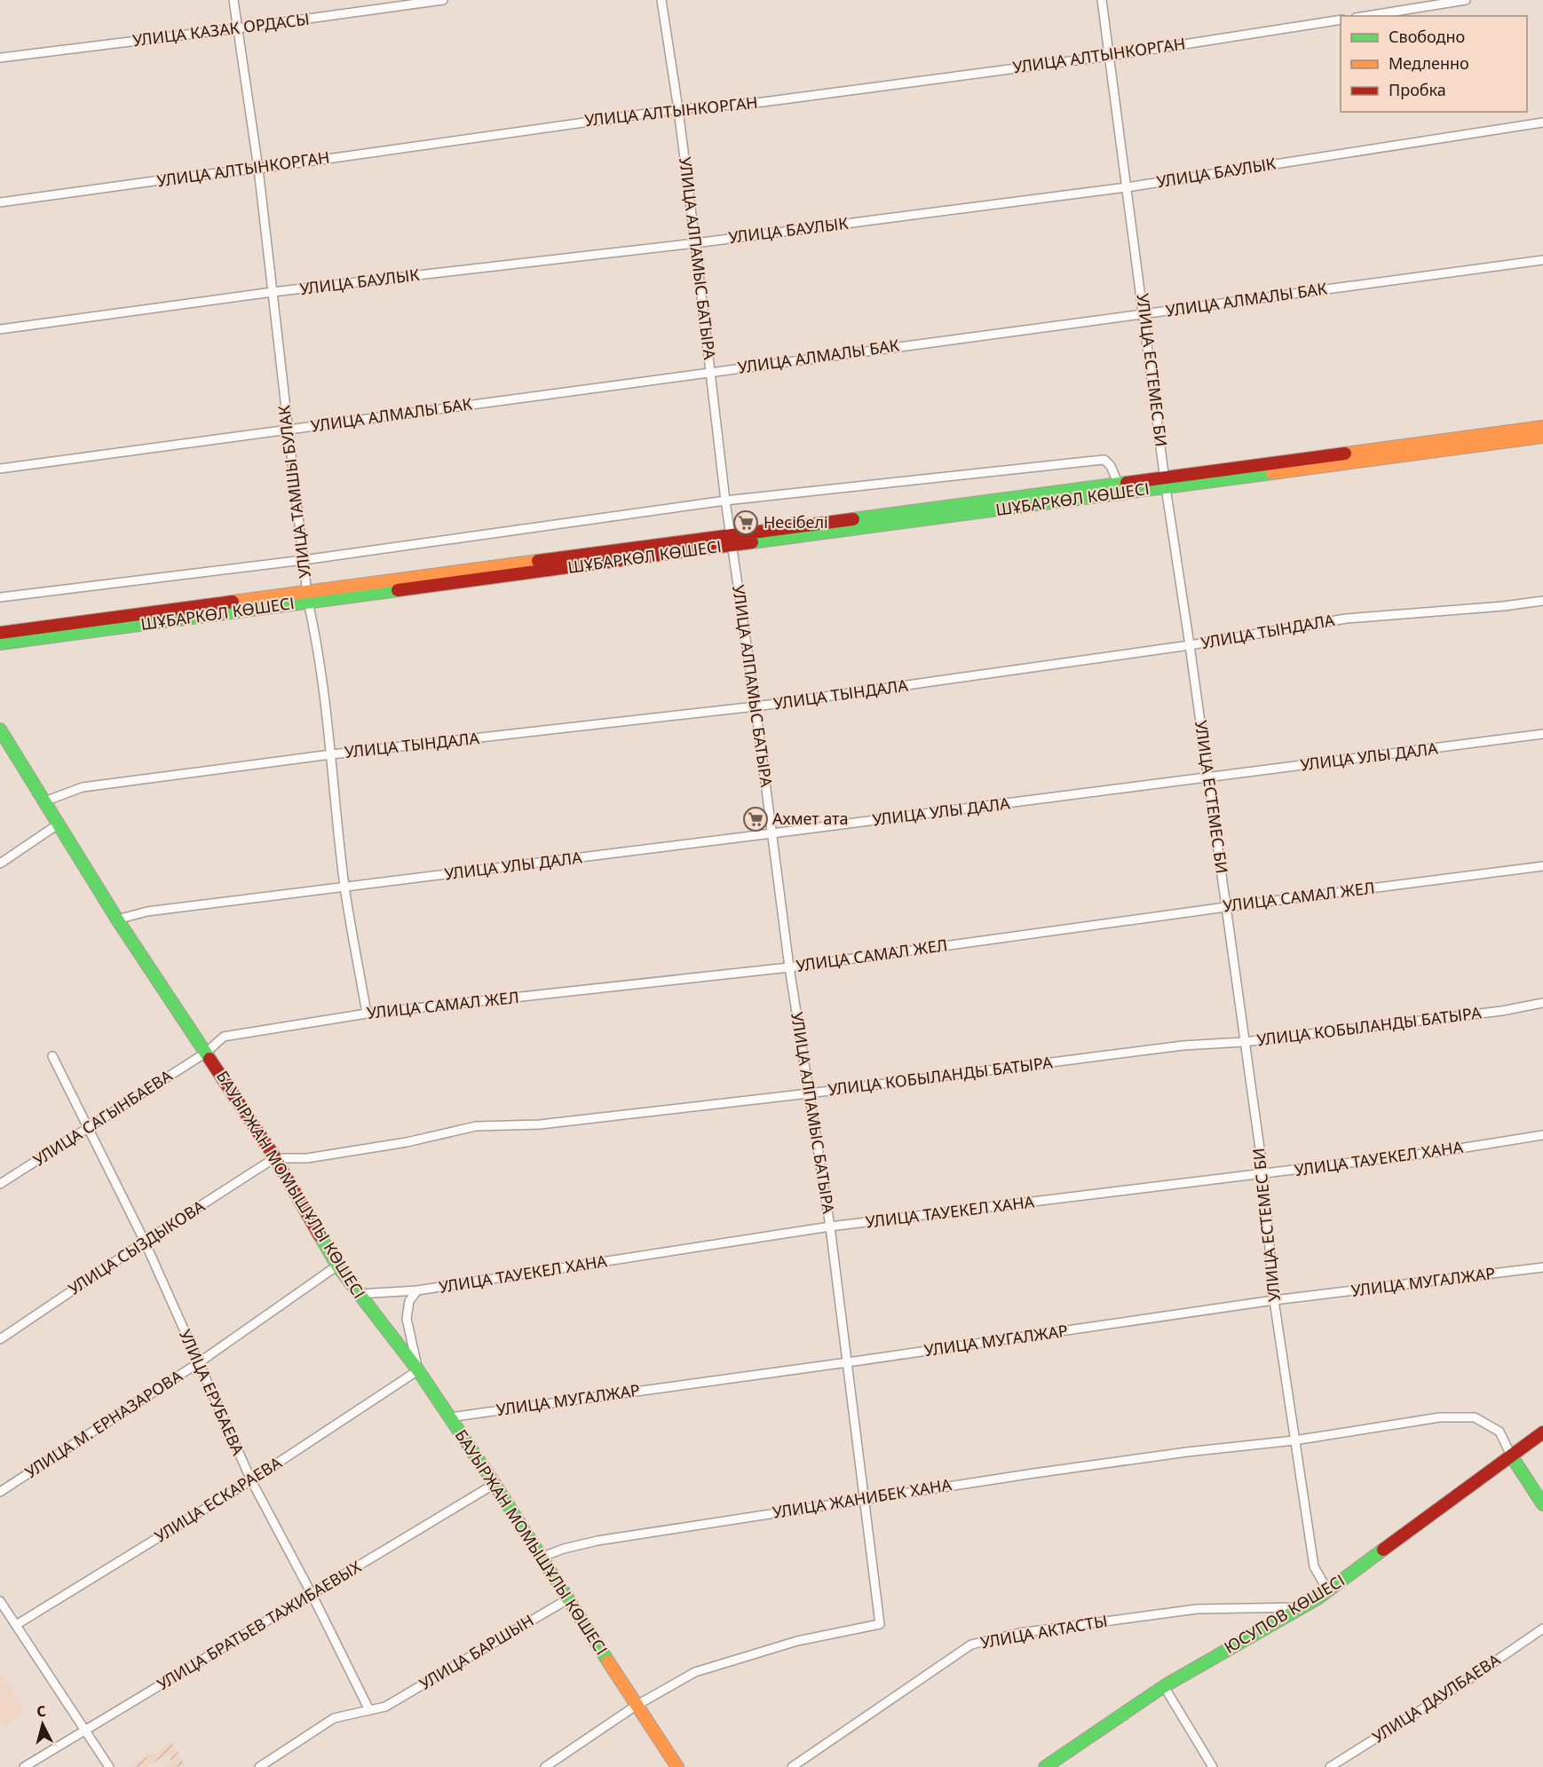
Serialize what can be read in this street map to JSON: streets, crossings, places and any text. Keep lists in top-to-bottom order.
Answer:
{
  "streets": {
    "street": [
      "УЛИЦА КАЗАК ОРДАСЫ",
      "УЛИЦА АЛТЫНКОРГАН",
      "УЛИЦА БАУЛЫК",
      "УЛИЦА АЛПАМЫС БАТЫРА",
      "УЛИЦА АЛМАЛЫ БАК",
      "УЛИЦА ЕСТЕМЕС БИ",
      "УЛИЦА ТАМШЫ БУЛАК",
      "ШҰБАРКӨЛ КӨШЕСІ",
      "УЛИЦА ТЫНДАЛА",
      "УЛИЦА УЛЫ ДАЛА",
      "УЛИЦА САМАЛ ЖЕЛ",
      "УЛИЦА КОБЫЛАНДЫ БАТЫРА",
      "УЛИЦА САГЫНБАЕВА",
      "УЛИЦА ТАУЕКЕЛ ХАНА",
      "БАУЫРЖАН МОМЫШҰЛЫ КӨШЕСІ",
      "УЛИЦА СЫЗДЫКОВА",
      "УЛИЦА МУГАЛЖАР",
      "УЛИЦА ЕРУБАЕВА",
      "УЛИЦА М. ЕРНАЗАРОВА",
      "УЛИЦА ЖАНИБЕК ХАНА",
      "УЛИЦА ЕСКАРАЕВА",
      "ЮСУПОВ КӨШЕСІ",
      "УЛИЦА БРАТЬЕВ ТАЖИБАЕВЫХ",
      "УЛИЦА АКТАСТЫ",
      "УЛИЦА БАРШЫН",
      "УЛИЦА ДАУЛБАЕВА"
    ]
  },
  "crossings": [
    ["УЛИЦА КАЗАК ОРДАСЫ", "УЛИЦА ТАМШЫ БУЛАК"],
    ["УЛИЦА АЛТЫНКОРГАН", "УЛИЦА АЛПАМЫС БАТЫРА"],
    ["УЛИЦА АЛТЫНКОРГАН", "УЛИЦА ЕСТЕМЕС БИ"],
    ["УЛИЦА АЛТЫНКОРГАН", "УЛИЦА ТАМШЫ БУЛАК"],
    ["УЛИЦА БАУЛЫК", "УЛИЦА АЛПАМЫС БАТЫРА"],
    ["УЛИЦА БАУЛЫК", "УЛИЦА ЕСТЕМЕС БИ"],
    ["УЛИЦА БАУЛЫК", "УЛИЦА ТАМШЫ БУЛАК"],
    ["УЛИЦА АЛПАМЫС БАТЫРА", "УЛИЦА АЛМАЛЫ БАК"],
    ["УЛИЦА АЛПАМЫС БАТЫРА", "ШҰБАРКӨЛ КӨШЕСІ"],
    ["УЛИЦА АЛПАМЫС БАТЫРА", "УЛИЦА ТЫНДАЛА"],
    ["УЛИЦА АЛПАМЫС БАТЫРА", "УЛИЦА УЛЫ ДАЛА"],
    ["УЛИЦА АЛПАМЫС БАТЫРА", "УЛИЦА САМАЛ ЖЕЛ"],
    ["УЛИЦА АЛПАМЫС БАТЫРА", "УЛИЦА КОБЫЛАНДЫ БАТЫРА"],
    ["УЛИЦА АЛПАМЫС БАТЫРА", "УЛИЦА ТАУЕКЕЛ ХАНА"],
    ["УЛИЦА АЛПАМЫС БАТЫРА", "БАУЫРЖАН МОМЫШҰЛЫ КӨШЕСІ"],
    ["УЛИЦА АЛПАМЫС БАТЫРА", "УЛИЦА МУГАЛЖАР"],
    ["УЛИЦА АЛПАМЫС БАТЫРА", "УЛИЦА ЖАНИБЕК ХАНА"],
    ["УЛИЦА АЛМАЛЫ БАК", "УЛИЦА ЕСТЕМЕС БИ"],
    ["УЛИЦА АЛМАЛЫ БАК", "УЛИЦА ТАМШЫ БУЛАК"],
    ["УЛИЦА ЕСТЕМЕС БИ", "ШҰБАРКӨЛ КӨШЕСІ"],
    ["УЛИЦА ЕСТЕМЕС БИ", "УЛИЦА ТЫНДАЛА"],
    ["УЛИЦА ЕСТЕМЕС БИ", "УЛИЦА УЛЫ ДАЛА"],
    ["УЛИЦА ЕСТЕМЕС БИ", "УЛИЦА САМАЛ ЖЕЛ"],
    ["УЛИЦА ЕСТЕМЕС БИ", "УЛИЦА КОБЫЛАНДЫ БАТЫРА"],
    ["УЛИЦА ЕСТЕМЕС БИ", "УЛИЦА ТАУЕКЕЛ ХАНА"],
    ["УЛИЦА ЕСТЕМЕС БИ", "УЛИЦА МУГАЛЖАР"],
    ["УЛИЦА ЕСТЕМЕС БИ", "УЛИЦА ЖАНИБЕК ХАНА"],
    ["УЛИЦА ЕСТЕМЕС БИ", "ЮСУПОВ КӨШЕСІ"],
    ["УЛИЦА ТАМШЫ БУЛАК", "ШҰБАРКӨЛ КӨШЕСІ"],
    ["УЛИЦА ТАМШЫ БУЛАК", "УЛИЦА ТЫНДАЛА"],
    ["УЛИЦА ТАМШЫ БУЛАК", "УЛИЦА УЛЫ ДАЛА"],
    ["УЛИЦА ТАМШЫ БУЛАК", "УЛИЦА САМАЛ ЖЕЛ"],
    ["УЛИЦА ТЫНДАЛА", "БАУЫРЖАН МОМЫШҰЛЫ КӨШЕСІ"],
    ["УЛИЦА УЛЫ ДАЛА", "БАУЫРЖАН МОМЫШҰЛЫ КӨШЕСІ"],
    ["УЛИЦА САМАЛ ЖЕЛ", "УЛИЦА САГЫНБАЕВА"],
    ["УЛИЦА САМАЛ ЖЕЛ", "БАУЫРЖАН МОМЫШҰЛЫ КӨШЕСІ"],
    ["УЛИЦА КОБЫЛАНДЫ БАТЫРА", "БАУЫРЖАН МОМЫШҰЛЫ КӨШЕСІ"],
    ["УЛИЦА КОБЫЛАНДЫ БАТЫРА", "УЛИЦА СЫЗДЫКОВА"],
    ["УЛИЦА САГЫНБАЕВА", "БАУЫРЖАН МОМЫШҰЛЫ КӨШЕСІ"],
    ["УЛИЦА САГЫНБАЕВА", "УЛИЦА ЕРУБАЕВА"],
    ["УЛИЦА ТАУЕКЕЛ ХАНА", "БАУЫРЖАН МОМЫШҰЛЫ КӨШЕСІ"],
    ["БАУЫРЖАН МОМЫШҰЛЫ КӨШЕСІ", "УЛИЦА СЫЗДЫКОВА"],
    ["БАУЫРЖАН МОМЫШҰЛЫ КӨШЕСІ", "УЛИЦА МУГАЛЖАР"],
    ["БАУЫРЖАН МОМЫШҰЛЫ КӨШЕСІ", "УЛИЦА М. ЕРНАЗАРОВА"],
    ["БАУЫРЖАН МОМЫШҰЛЫ КӨШЕСІ", "УЛИЦА ЖАНИБЕК ХАНА"],
    ["БАУЫРЖАН МОМЫШҰЛЫ КӨШЕСІ", "УЛИЦА ЕСКАРАЕВА"],
    ["БАУЫРЖАН МОМЫШҰЛЫ КӨШЕСІ", "УЛИЦА БРАТЬЕВ ТАЖИБАЕВЫХ"],
    ["БАУЫРЖАН МОМЫШҰЛЫ КӨШЕСІ", "УЛИЦА БАРШЫН"],
    ["УЛИЦА СЫЗДЫКОВА", "УЛИЦА ЕРУБАЕВА"],
    ["УЛИЦА ЕРУБАЕВА", "УЛИЦА М. ЕРНАЗАРОВА"],
    ["УЛИЦА ЕРУБАЕВА", "УЛИЦА ЕСКАРАЕВА"],
    ["УЛИЦА ЕРУБАЕВА", "УЛИЦА БРАТЬЕВ ТАЖИБАЕВЫХ"],
    ["УЛИЦА ЕРУБАЕВА", "УЛИЦА БАРШЫН"],
    ["УЛИЦА ЖАНИБЕК ХАНА", "ЮСУПОВ КӨШЕСІ"],
    ["ЮСУПОВ КӨШЕСІ", "УЛИЦА АКТАСТЫ"]
  ],
  "places": {
    "supermarket": ["Несібелі", "Ахмет ата"]
  },
  "legend": ["Свободно", "Медленно", "Пробка"],
  "north": "top"
}
